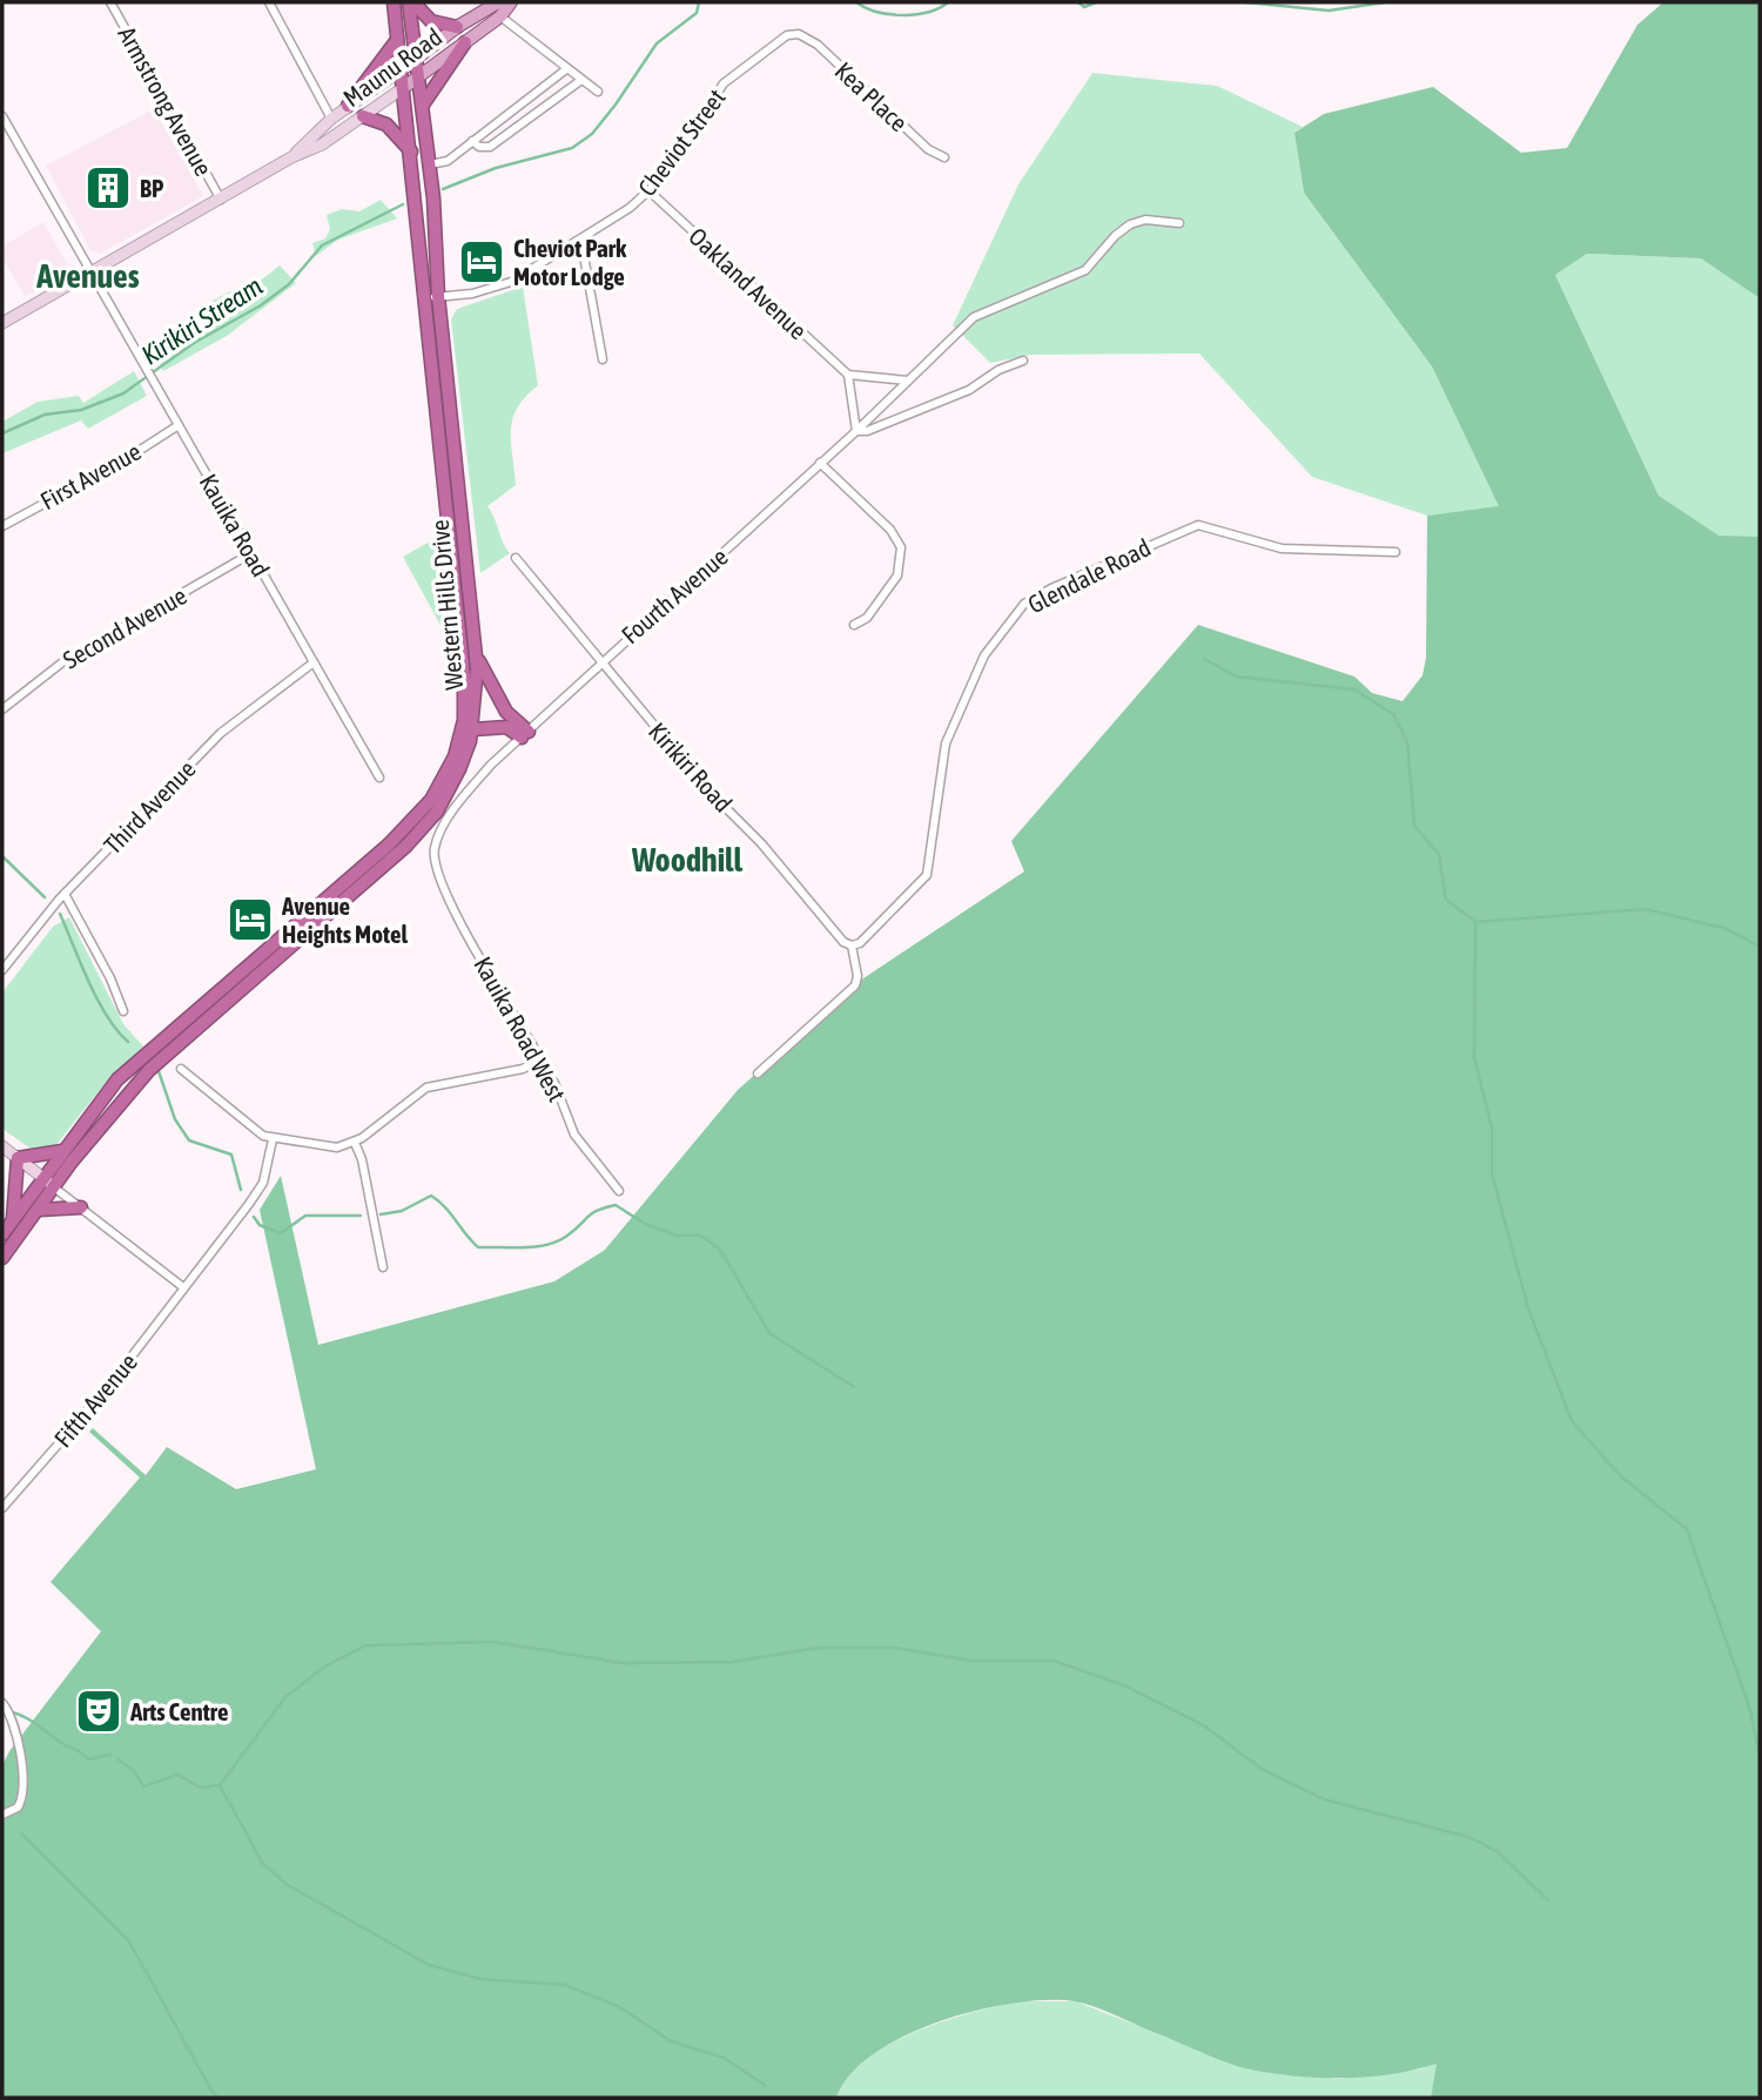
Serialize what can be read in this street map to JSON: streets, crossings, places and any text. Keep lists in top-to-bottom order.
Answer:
{
  "streets": {
    "highway": ["Western Hills Drive"],
    "main road": ["Maunu Road"],
    "street": [
      "Kea Place",
      "Armstrong Avenue",
      "Cheviot Street",
      "Oakland Avenue",
      "First Avenue",
      "Kauika Road",
      "Glendale Road",
      "Fourth Avenue",
      "Second Avenue",
      "Kirikiri Road",
      "Third Avenue",
      "Kauika Road West",
      "Fifth Avenue"
    ]
  },
  "crossings": [
    ["Maunu Road", "Armstrong Avenue"],
    ["Maunu Road", "Kauika Road"],
    ["Maunu Road", "Western Hills Drive"],
    ["Kea Place", "Cheviot Street"],
    ["Cheviot Street", "Oakland Avenue"],
    ["Cheviot Street", "Western Hills Drive"],
    ["First Avenue", "Kauika Road"],
    ["Kauika Road", "Second Avenue"],
    ["Kauika Road", "Third Avenue"],
    ["Glendale Road", "Kirikiri Road"],
    ["Fourth Avenue", "Kirikiri Road"],
    ["Fourth Avenue", "Kauika Road West"]
  ],
  "districts": ["Avenues", "Woodhill"],
  "water": ["Kirikiri Stream"],
  "places": {
    "building": ["BP"],
    "hotel": ["Cheviot Park Motor Lodge", "Avenue Heights Motel"],
    "theatre": ["Arts Centre"]
  }
}
